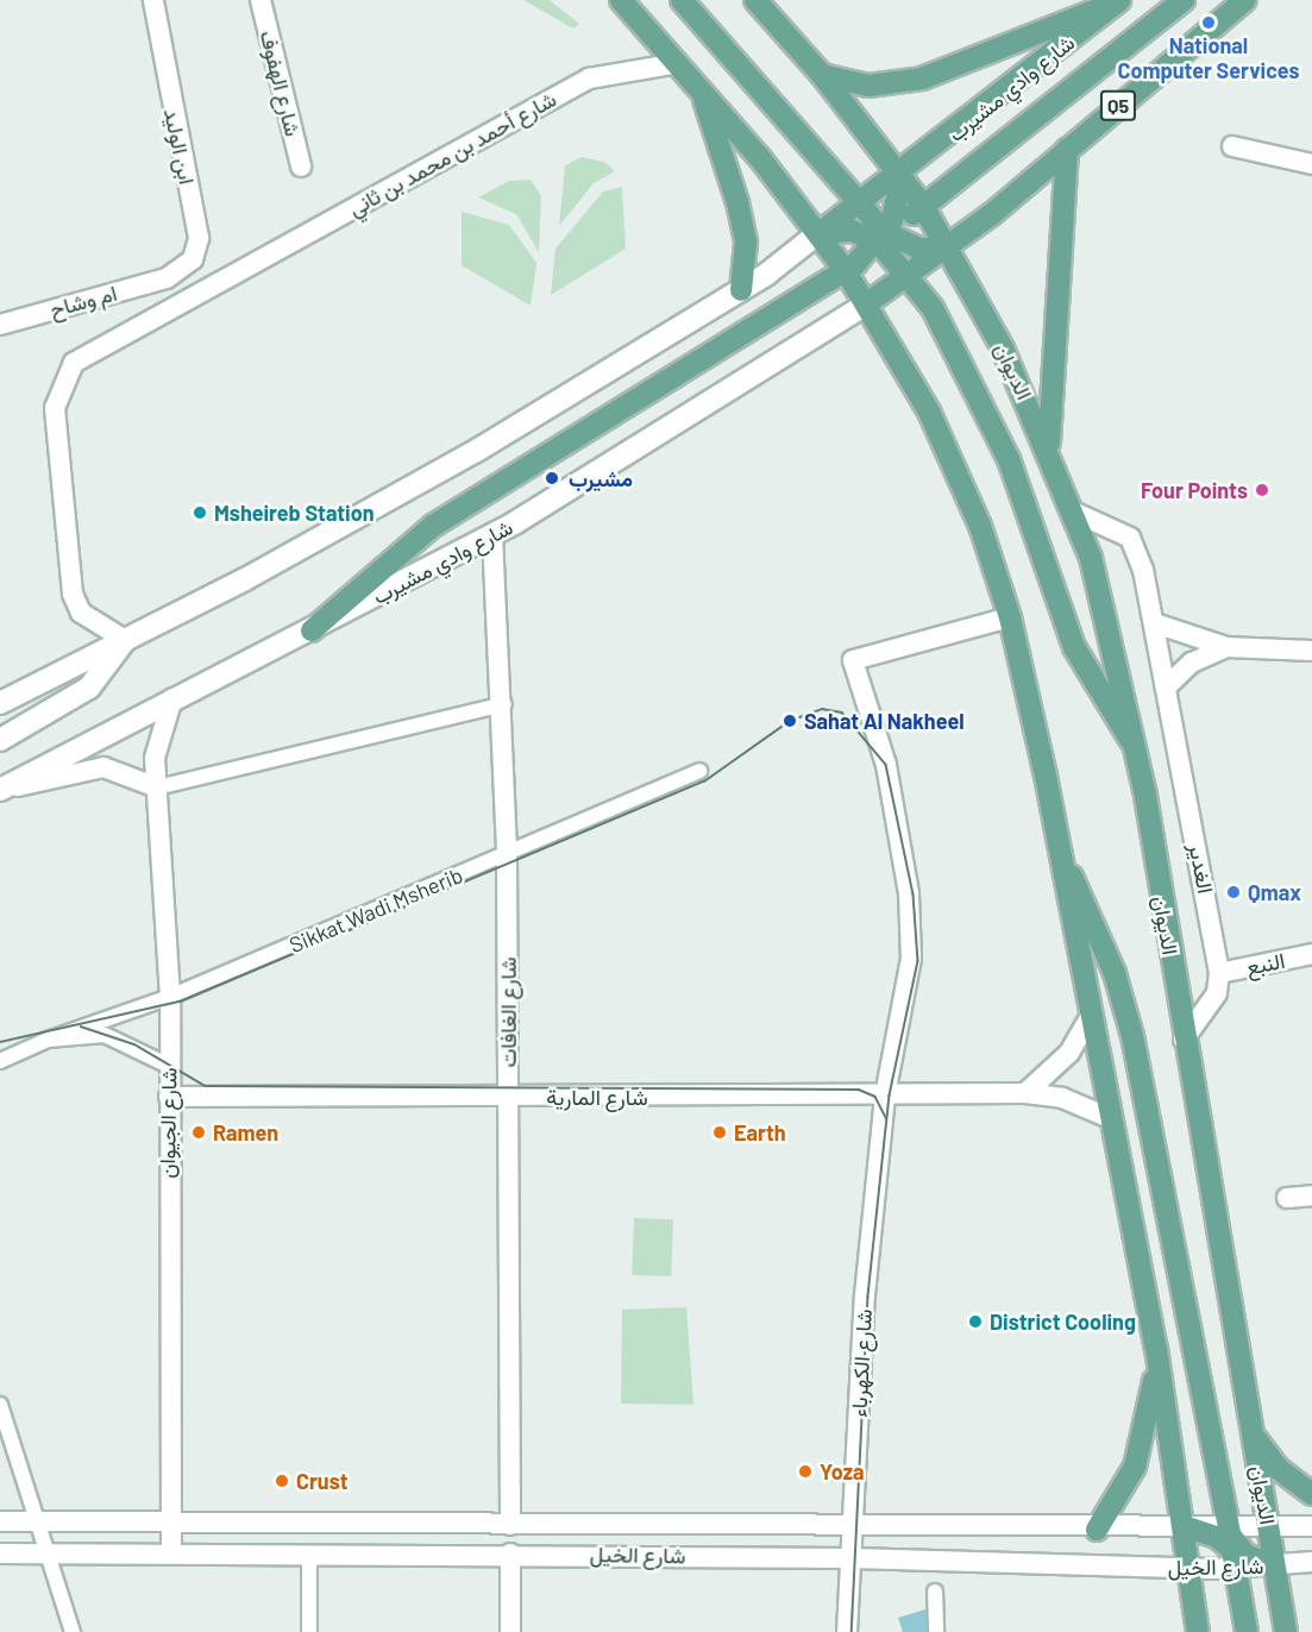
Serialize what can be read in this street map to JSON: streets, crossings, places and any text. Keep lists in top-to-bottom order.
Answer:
{
  "streets": {
    "main road": ["شارع وادي مشيرب", "Q5", "الديوان"],
    "street": [
      "شارع الهفوف",
      "ابن الوليد",
      "شارع أحمد بن محمد بن ثاني",
      "ام وشاح",
      "الغدير",
      "Sikkat Wadi Msherib",
      "النبع",
      "شارع الغافات",
      "شارع المارية",
      "شارع الجيوان",
      "شارع الكهرباء",
      "شارع الخيل"
    ]
  },
  "crossings": [
    ["شارع وادي مشيرب", "Q5"],
    ["شارع وادي مشيرب", "شارع الغافات"],
    ["شارع وادي مشيرب", "شارع الجيوان"],
    ["Q5", "الديوان"],
    ["ابن الوليد", "ام وشاح"],
    ["الديوان", "الغدير"],
    ["الديوان", "شارع الخيل"],
    ["الغدير", "النبع"],
    ["Sikkat Wadi Msherib", "شارع الغافات"],
    ["Sikkat Wadi Msherib", "شارع الجيوان"],
    ["شارع الغافات", "شارع المارية"],
    ["شارع الغافات", "شارع الخيل"],
    ["شارع المارية", "شارع الجيوان"],
    ["شارع المارية", "شارع الكهرباء"],
    ["شارع الجيوان", "شارع الخيل"],
    ["شارع الكهرباء", "شارع الخيل"]
  ],
  "places": [
    "National Computer Services",
    "مشيرب",
    "Four Points",
    "Msheireb Station",
    "Sahat Al Nakheel",
    "Qmax",
    "Ramen",
    "Earth",
    "District Cooling",
    "Yoza",
    "Crust"
  ]
}
